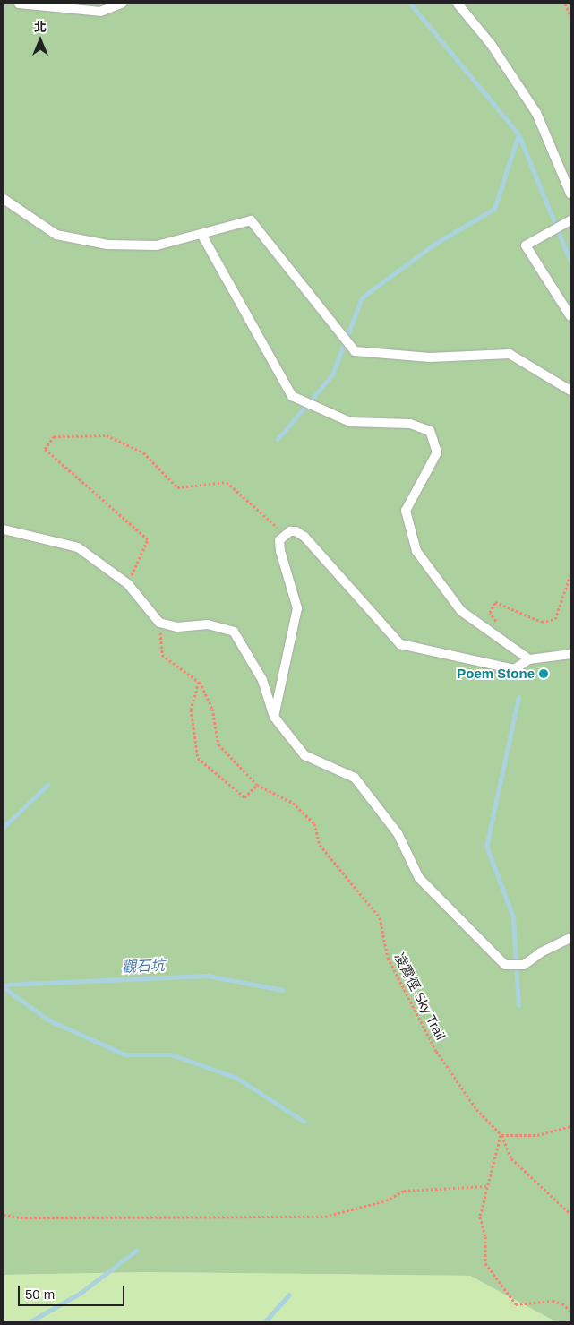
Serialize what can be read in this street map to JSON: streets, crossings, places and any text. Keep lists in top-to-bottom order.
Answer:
{
  "streets": {
    "path": ["凌霄徑 Sky Trail"]
  },
  "water": ["觀石坑"],
  "places": ["Poem Stone"],
  "scale_bar": "50 m",
  "north": "top"
}
